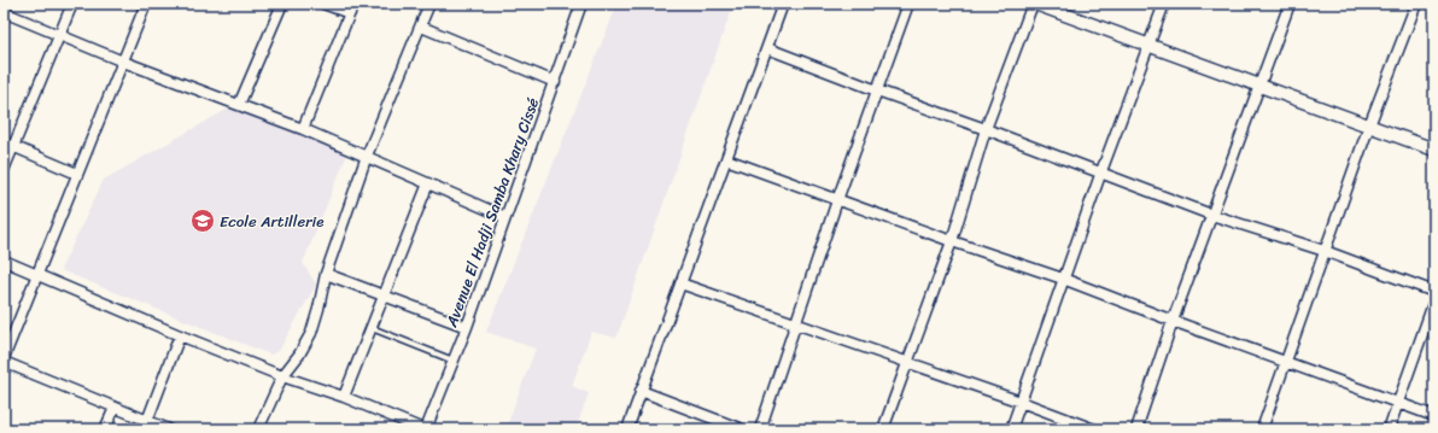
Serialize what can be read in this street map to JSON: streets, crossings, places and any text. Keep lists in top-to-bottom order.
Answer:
{
  "streets": {
    "street": ["Avenue El Hadji Samba Khary Cissé"]
  },
  "places": {
    "school or university": ["Ecole Artillerie"]
  }
}
